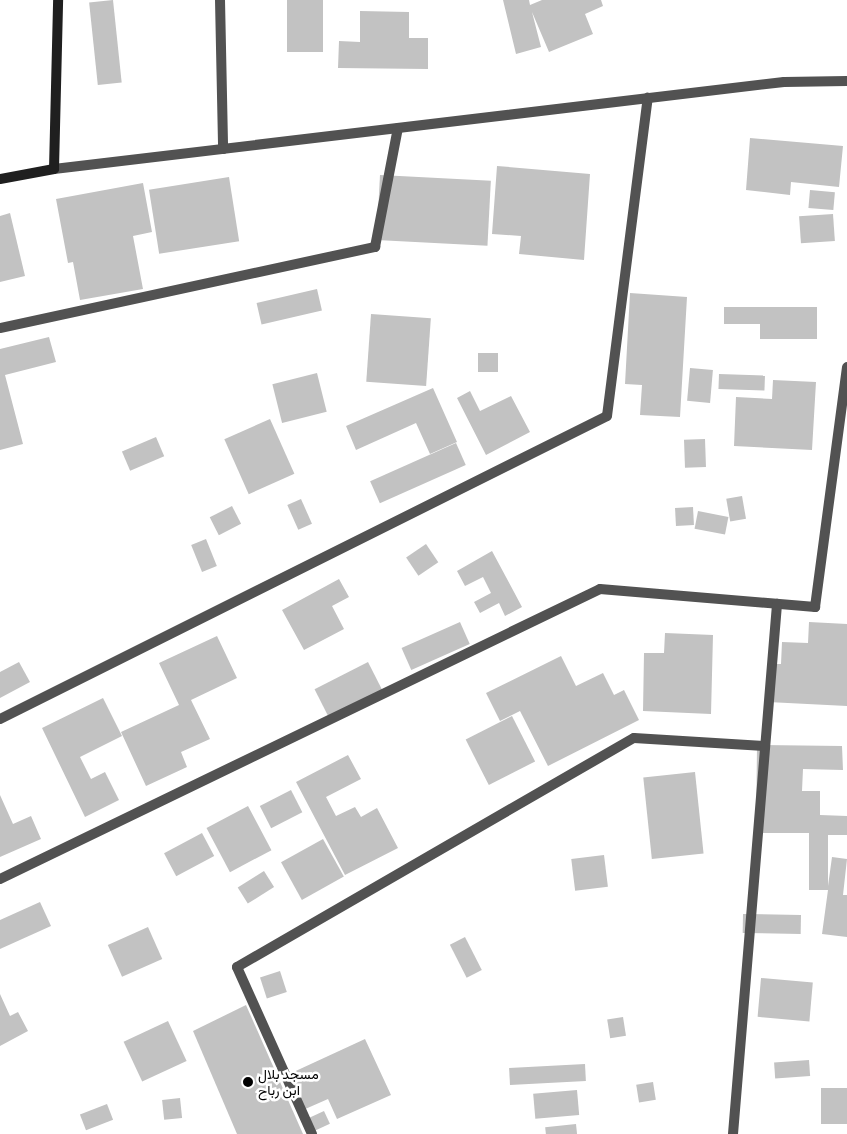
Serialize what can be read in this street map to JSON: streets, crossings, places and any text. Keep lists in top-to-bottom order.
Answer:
{
  "places": ["مسجد بلال ابن رباح"]
}
